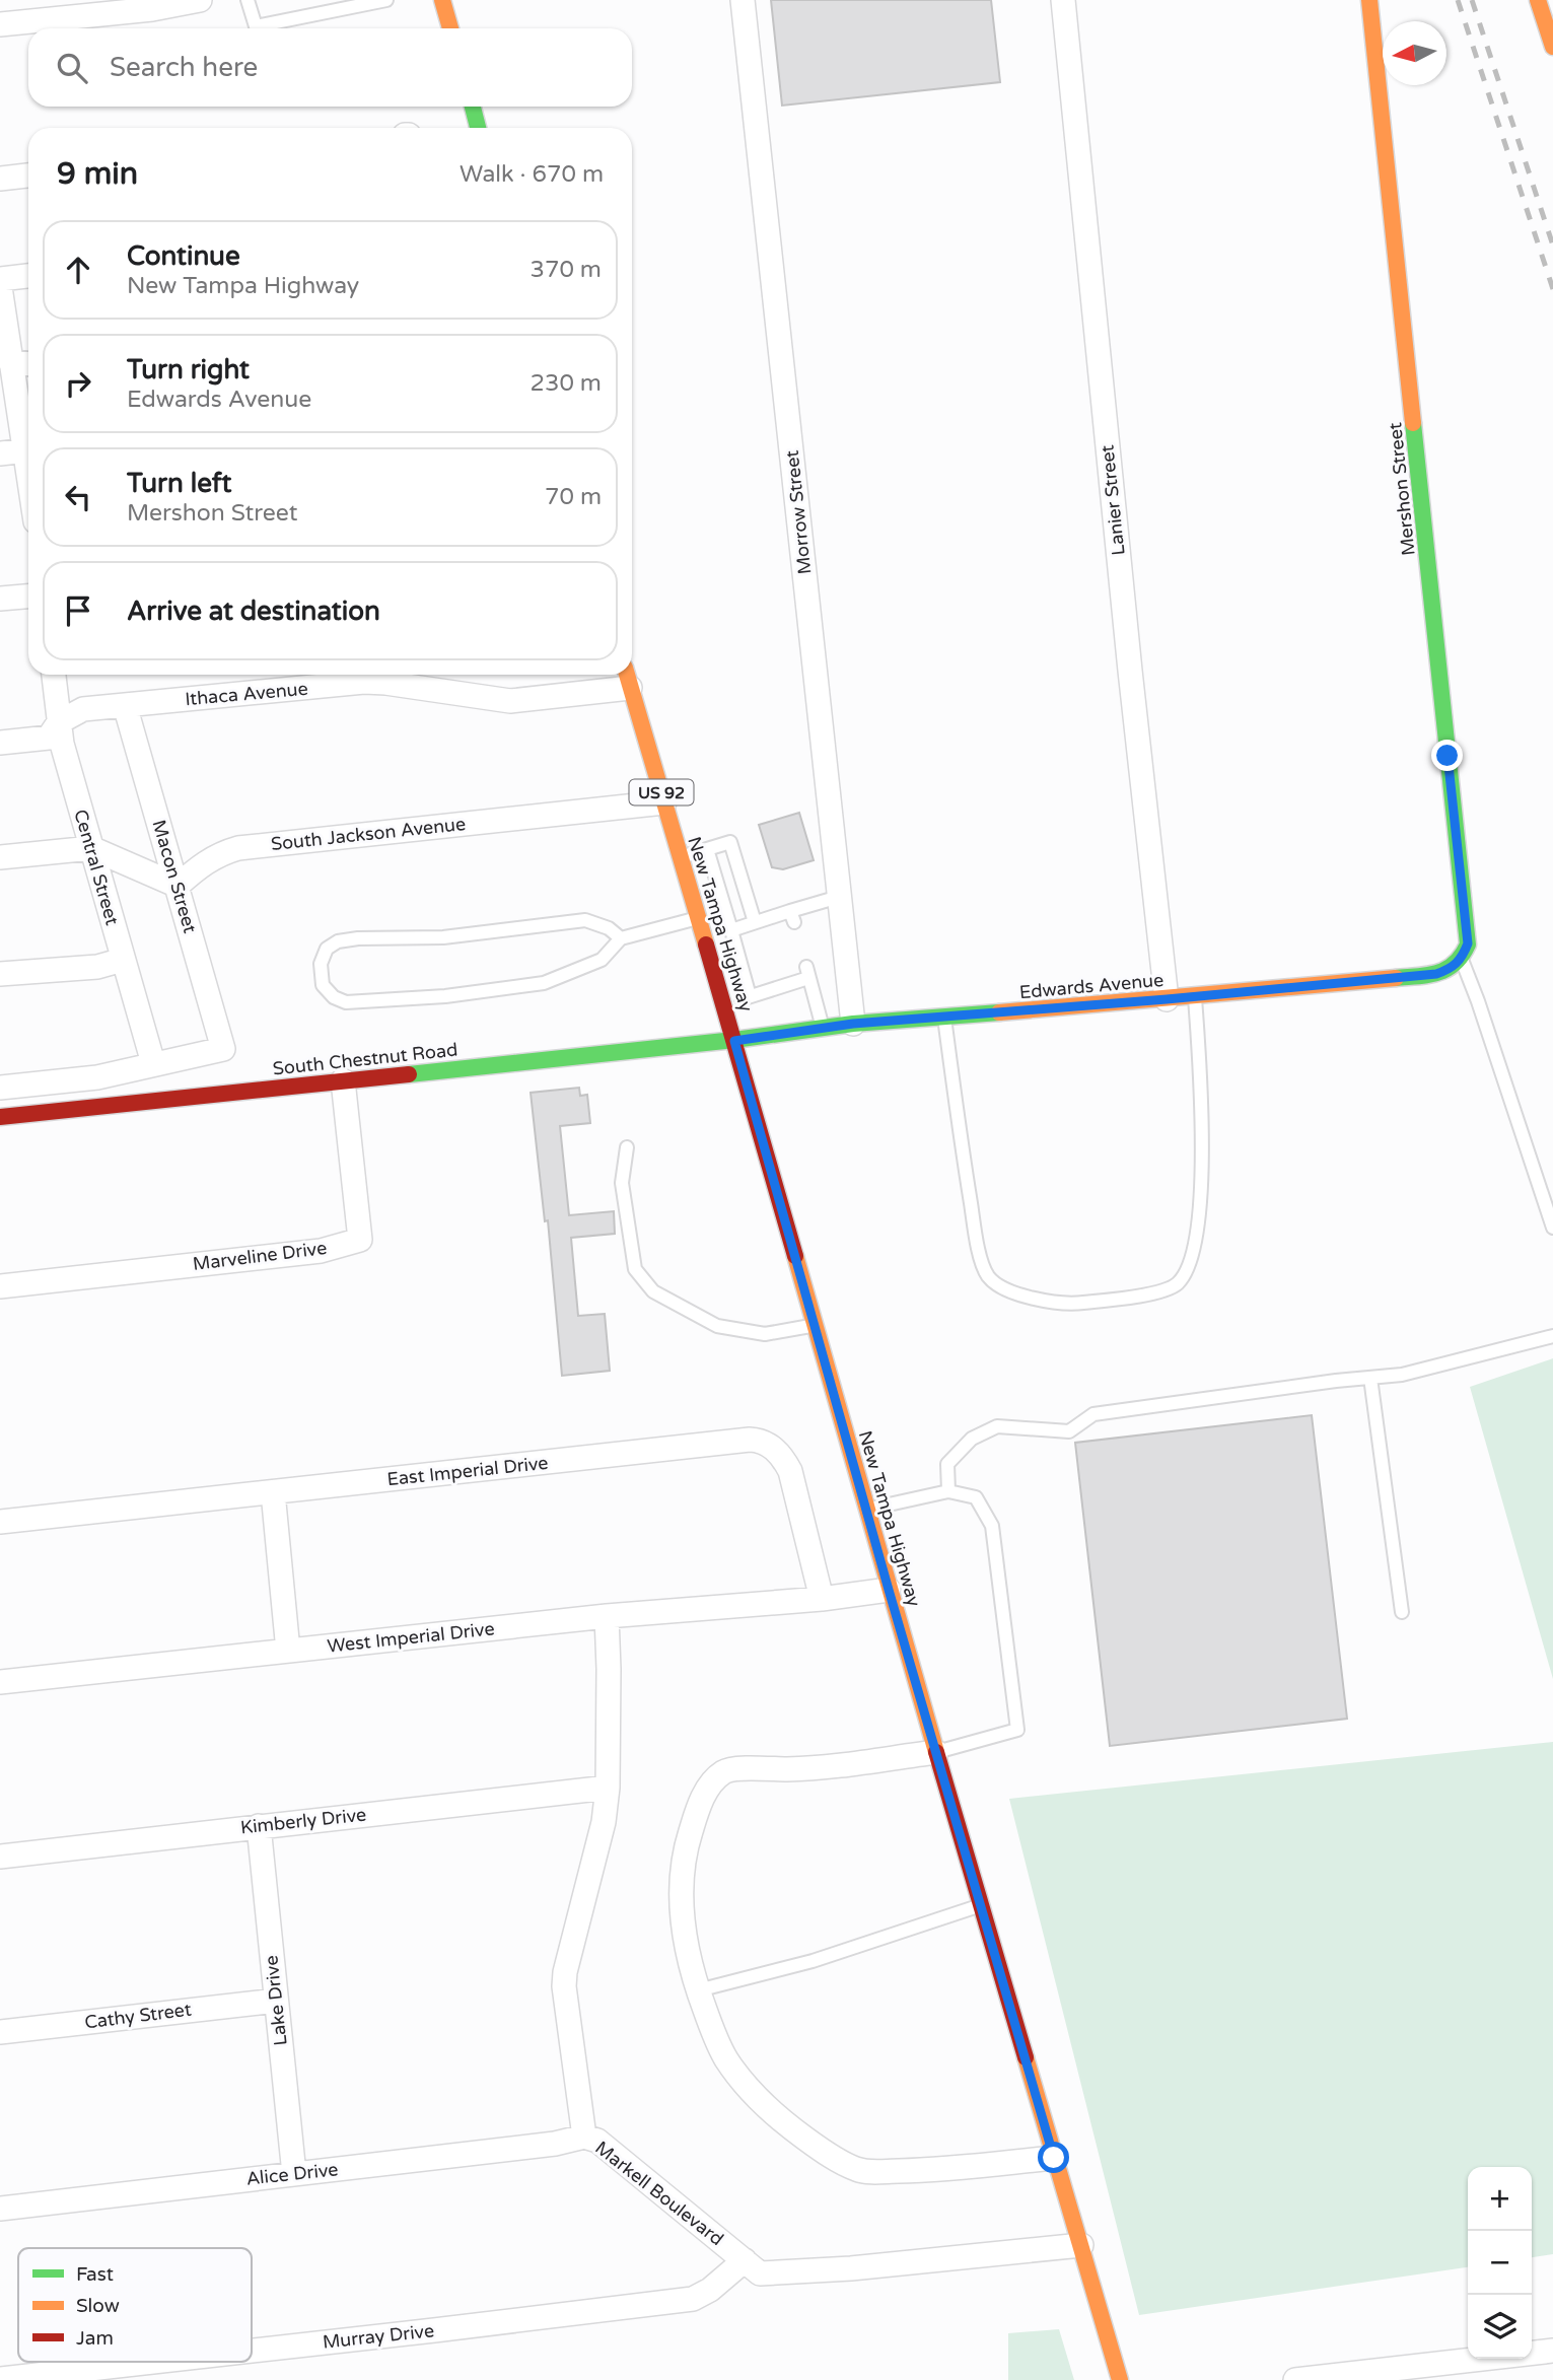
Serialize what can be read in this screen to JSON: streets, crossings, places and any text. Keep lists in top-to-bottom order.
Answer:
{
  "streets": {
    "street": [
      "Mershon Street",
      "Lanier Street",
      "Morrow Street",
      "Ithaca Avenue",
      "US 92",
      "South Jackson Avenue",
      "Central Street",
      "Macon Street",
      "New Tampa Highway",
      "Edwards Avenue",
      "South Chestnut Road",
      "Marveline Drive",
      "East Imperial Drive",
      "West Imperial Drive",
      "Kimberly Drive",
      "Lake Drive",
      "Cathy Street",
      "Alice Drive",
      "Markell Boulevard",
      "Murray Drive"
    ]
  },
  "crossings": [
    ["Mershon Street", "Edwards Avenue"],
    ["Lanier Street", "Edwards Avenue"],
    ["Morrow Street", "Edwards Avenue"],
    ["Ithaca Avenue", "Central Street"],
    ["Ithaca Avenue", "Macon Street"],
    ["Ithaca Avenue", "New Tampa Highway"],
    ["South Jackson Avenue", "Macon Street"],
    ["South Jackson Avenue", "New Tampa Highway"],
    ["Central Street", "Macon Street"],
    ["New Tampa Highway", "Edwards Avenue"],
    ["New Tampa Highway", "South Chestnut Road"],
    ["New Tampa Highway", "West Imperial Drive"],
    ["New Tampa Highway", "Markell Boulevard"],
    ["Edwards Avenue", "South Chestnut Road"],
    ["South Chestnut Road", "Marveline Drive"],
    ["East Imperial Drive", "West Imperial Drive"],
    ["West Imperial Drive", "Markell Boulevard"],
    ["Kimberly Drive", "Lake Drive"],
    ["Kimberly Drive", "Markell Boulevard"],
    ["Lake Drive", "Cathy Street"],
    ["Lake Drive", "Alice Drive"],
    ["Alice Drive", "Markell Boulevard"],
    ["Markell Boulevard", "Murray Drive"]
  ],
  "legend": ["Fast", "Slow", "Jam"],
  "north": "left",
  "page": {
    "search": "Search here",
    "heading": ["9 min", "Walk · 670 m"],
    "list": [
      ["Continue", "New Tampa Highway", "370 m"],
      ["Turn right", "Edwards Avenue", "230 m"],
      ["Turn left", "Mershon Street", "70 m"],
      "Arrive at destination"
    ],
    "map_buttons": ["+", "−"]
  }
}
